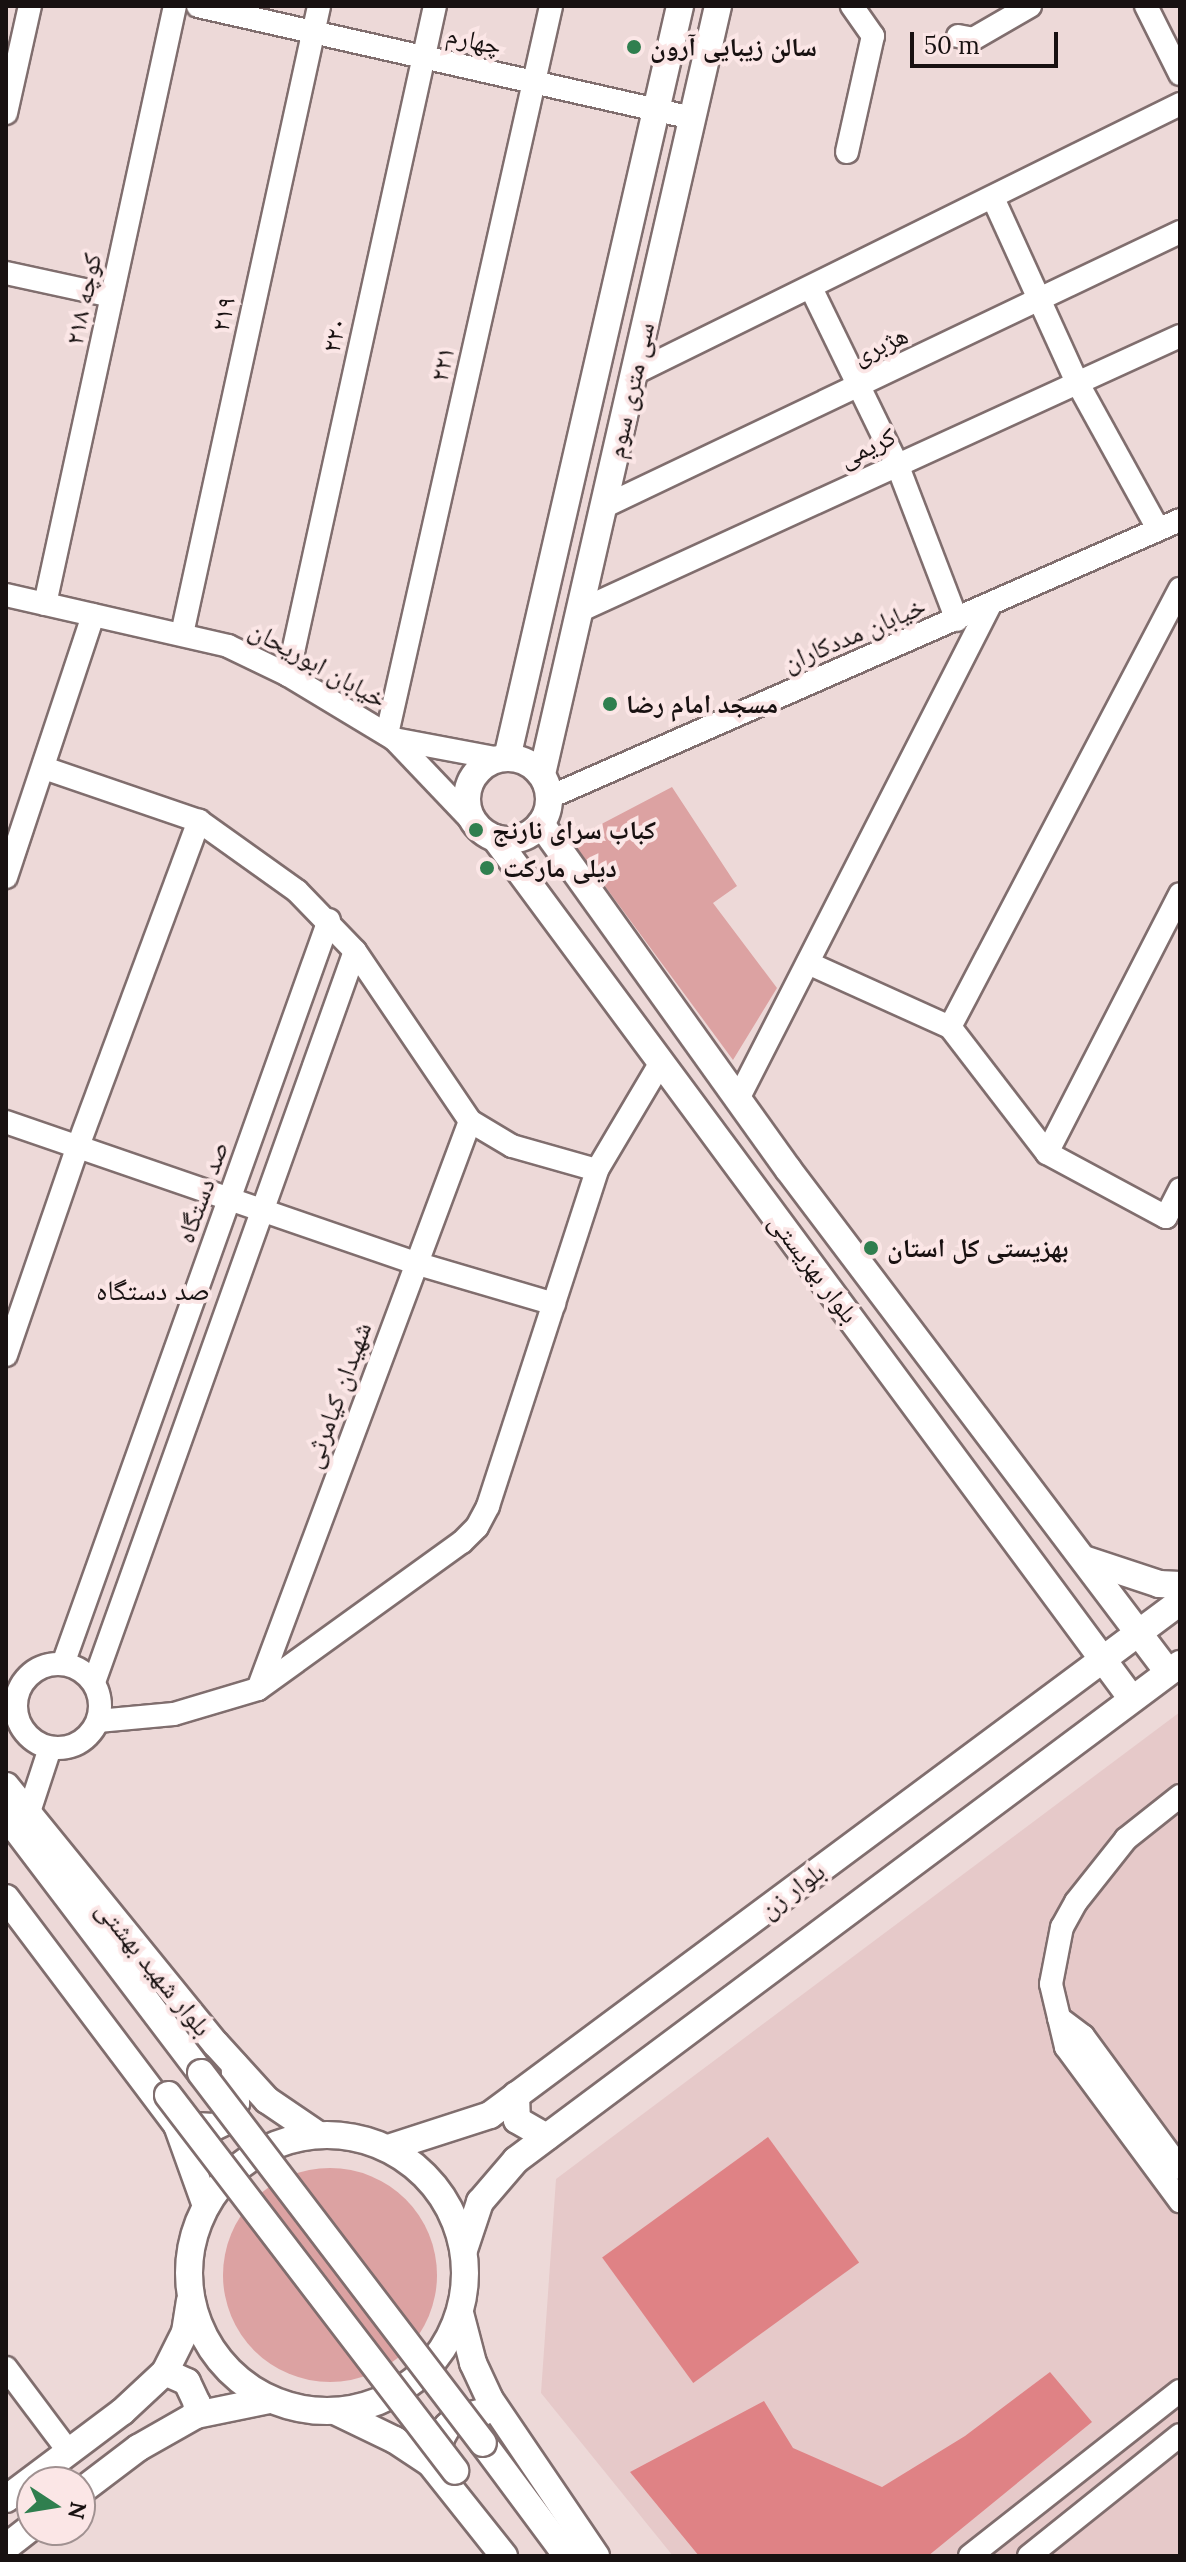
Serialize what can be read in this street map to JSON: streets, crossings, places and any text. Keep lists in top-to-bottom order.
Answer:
{
  "streets": {
    "main road": [
      "سی متری سوم",
      "بلوار بهزیستی",
      "بلوار زن",
      "بلوار شهید بهشتی"
    ],
    "street": [
      "چهارم",
      "کوچه ۲۱۸",
      "۲۱۹",
      "۲۲۰",
      "هژبری",
      "۲۲۱",
      "کریمی",
      "خیابان مددکاران",
      "خیابان ابوریحان",
      "صد دستگاه",
      "شهیدان کیامرثی"
    ]
  },
  "crossings": [
    ["چهارم", "۲۱۹"],
    ["چهارم", "۲۲۰"],
    ["چهارم", "۲۲۱"],
    ["چهارم", "سی متری سوم"],
    ["کوچه ۲۱۸", "خیابان ابوریحان"],
    ["۲۱۹", "خیابان ابوریحان"],
    ["۲۲۰", "خیابان ابوریحان"],
    ["هژبری", "سی متری سوم"],
    ["۲۲۱", "خیابان ابوریحان"],
    ["سی متری سوم", "کریمی"],
    ["سی متری سوم", "خیابان مددکاران"],
    ["سی متری سوم", "خیابان ابوریحان"],
    ["سی متری سوم", "بلوار بهزیستی"],
    ["خیابان مددکاران", "خیابان ابوریحان"],
    ["خیابان مددکاران", "بلوار بهزیستی"],
    ["خیابان ابوریحان", "بلوار بهزیستی"],
    ["بلوار بهزیستی", "بلوار زن"],
    ["بلوار زن", "بلوار شهید بهشتی"]
  ],
  "districts": ["صد دستگاه"],
  "places": [
    "سالن زیبایی آرون",
    "مسجد امام رضا",
    "کباب سرای نارنج",
    "دیلی مارکت",
    "بهزیستی کل استان"
  ],
  "scale_bar": "50 m",
  "north": "right"
}
